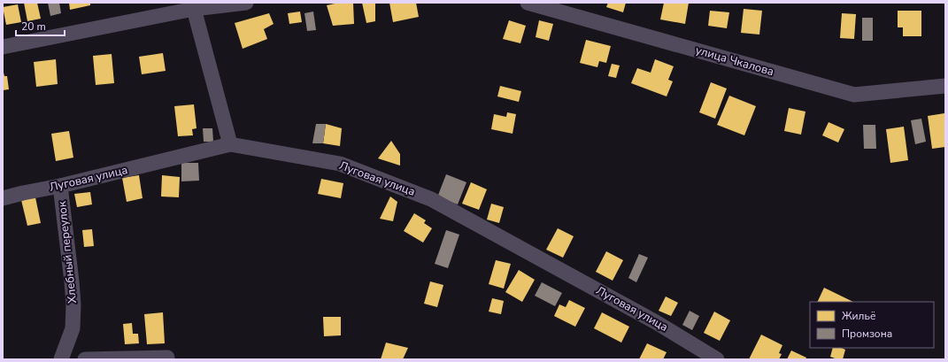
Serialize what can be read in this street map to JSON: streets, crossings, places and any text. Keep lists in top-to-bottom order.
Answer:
{
  "streets": {
    "street": ["улица Чкалова", "Луговая улица", "Хлебный переулок"]
  },
  "crossings": [
    ["Луговая улица", "Хлебный переулок"]
  ],
  "legend": ["Жильё", "Промзона"],
  "scale_bar": "20 m"
}
